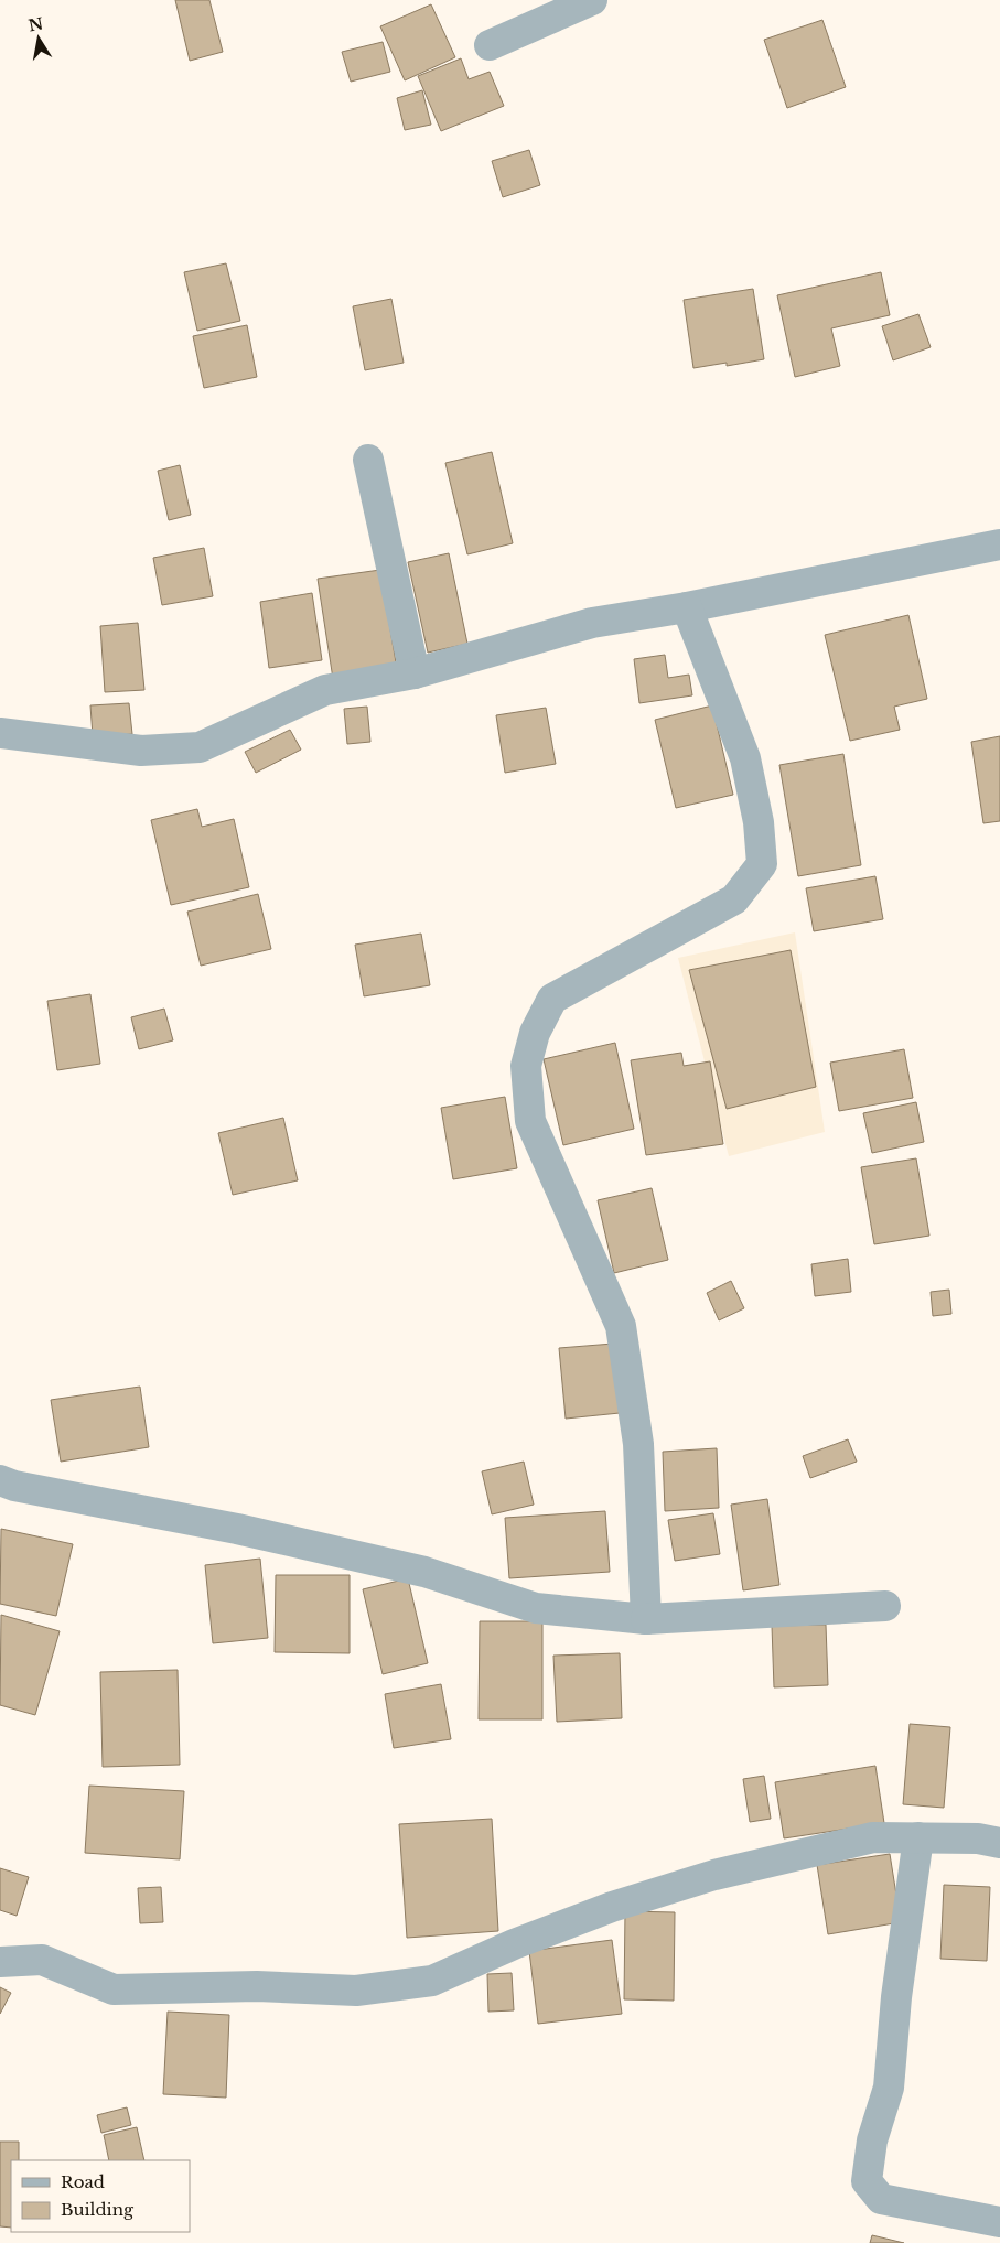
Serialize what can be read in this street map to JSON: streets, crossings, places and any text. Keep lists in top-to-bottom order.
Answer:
{
  "legend": ["Road", "Building"],
  "north": "top"
}
